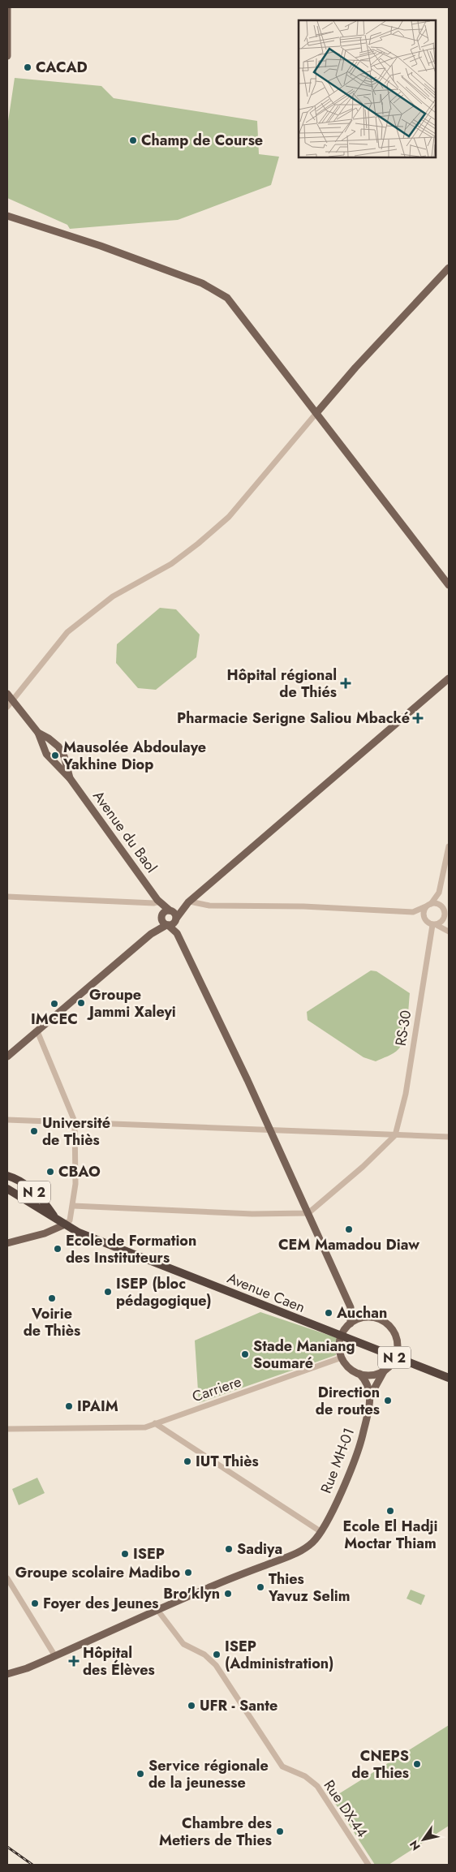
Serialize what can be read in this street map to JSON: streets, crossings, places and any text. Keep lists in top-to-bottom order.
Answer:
{
  "streets": {
    "highway": ["N 2", "Avenue Caen"],
    "main road": ["Avenue du Baol", "Rue MH-01"],
    "street": ["RS-30", "Carriere", "Rue DX-44"]
  },
  "crossings": [
    ["Avenue Caen", "Rue MH-01"],
    ["Rue MH-01", "Rue DX-44"]
  ],
  "places": {
    "other": [
      "CACAD",
      "Champ de Course",
      "Mausolée Abdoulaye Yakhine Diop",
      "Groupe Jammi Xaleyi",
      "IMCEC",
      "Université de Thiès",
      "CBAO",
      "CEM Mamadou Diaw",
      "Ecole de Formation des Instituteurs",
      "ISEP (bloc pédagogique)",
      "Voirie de Thiès",
      "Auchan",
      "Stade Maniang Soumaré",
      "Direction de routes",
      "IPAIM",
      "IUT Thiès",
      "Ecole El Hadji Moctar Thiam",
      "Sadiya",
      "ISEP",
      "Groupe scolaire Madibo",
      "Thies Yavuz Selim",
      "Bro'klyn",
      "Foyer des Jeunes",
      "ISEP (Administration)",
      "UFR - Sante",
      "CNEPS de Thies",
      "Service régionale de la jeunesse",
      "Chambre des Metiers de Thies"
    ],
    "health": ["Hôpital régional de Thiés", "Pharmacie Serigne Saliou Mbacké", "Hôpital des Élèves"]
  },
  "north": "bottom left"
}
